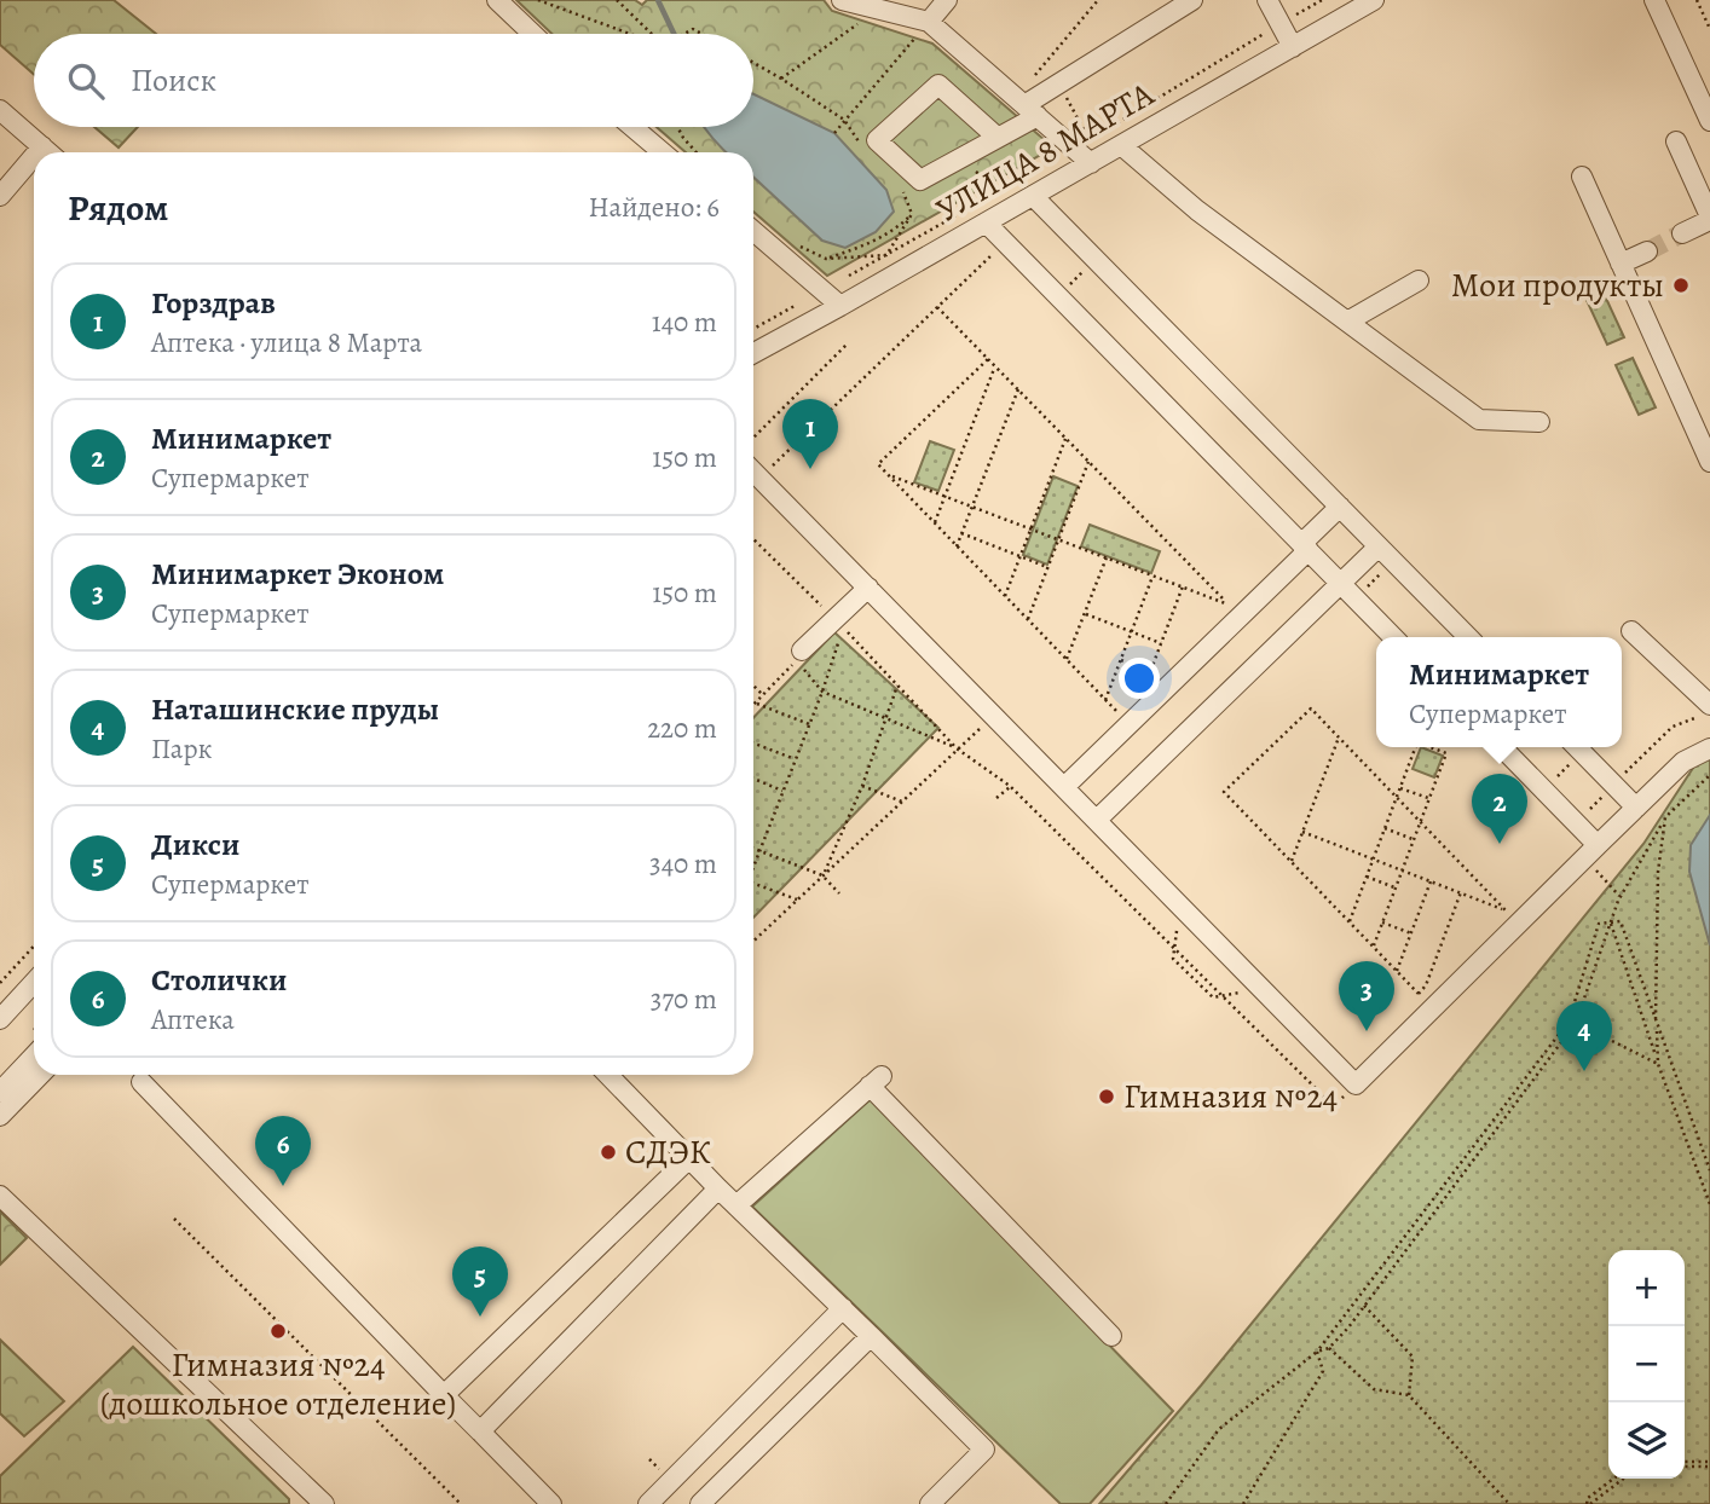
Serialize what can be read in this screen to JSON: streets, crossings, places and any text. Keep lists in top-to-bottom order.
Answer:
{
  "streets": {
    "street": ["УЛИЦА 8 МАРТА"]
  },
  "places": [
    "Мои продукты",
    "Гимназия №24",
    "СДЭК",
    "Гимназия №24 (дошкольное отделение)"
  ],
  "page": {
    "search": "Поиск",
    "heading": ["Рядом", "Найдено: 6"],
    "list": [
      {
        "mark": "1",
        "name": "Горздрав",
        "note": "Аптека · улица 8 Марта",
        "value": "140 m"
      },
      {
        "mark": "2",
        "name": "Минимаркет",
        "note": "Супермаркет",
        "value": "150 m"
      },
      {
        "mark": "3",
        "name": "Минимаркет Эконом",
        "note": "Супермаркет",
        "value": "150 m"
      },
      {
        "mark": "4",
        "name": "Наташинские пруды",
        "note": "Парк",
        "value": "220 m"
      },
      {
        "mark": "5",
        "name": "Дикси",
        "note": "Супермаркет",
        "value": "340 m"
      },
      {
        "mark": "6",
        "name": "Столички",
        "note": "Аптека",
        "value": "370 m"
      }
    ],
    "pins": [
      "1",
      "2",
      "3",
      "4",
      "6",
      "5"
    ],
    "popup": ["Минимаркет", "Супермаркет"],
    "map_buttons": ["+", "−"]
  }
}
